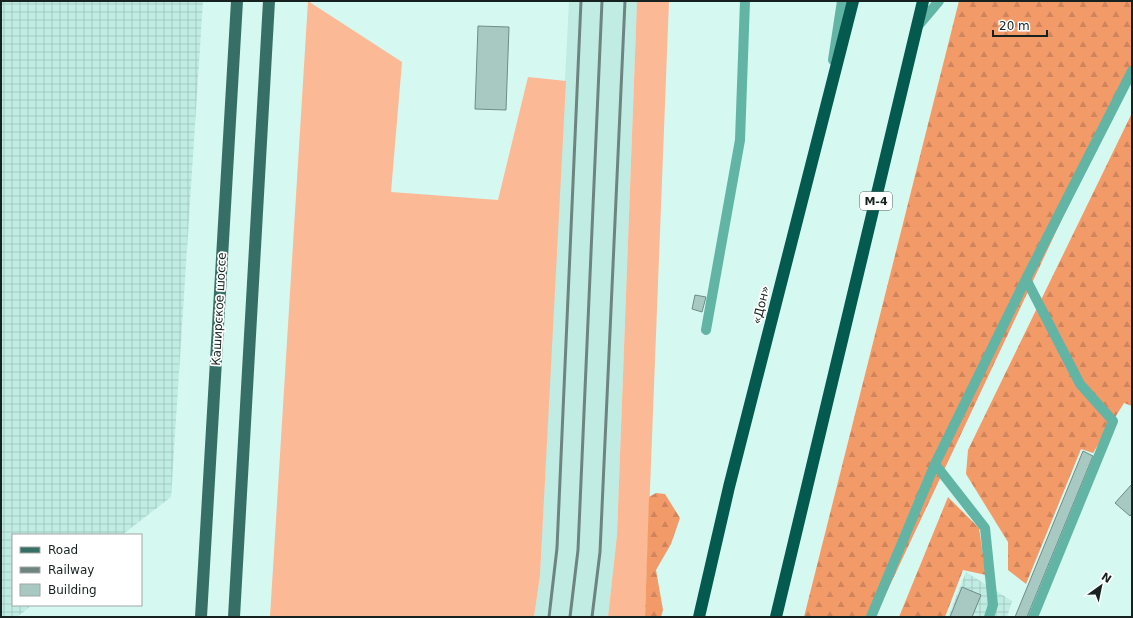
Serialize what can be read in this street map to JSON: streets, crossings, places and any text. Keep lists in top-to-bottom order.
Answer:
{
  "streets": {
    "highway": ["М-4", "«Дон»"],
    "main road": ["Каширское шоссе"]
  },
  "legend": ["Road", "Railway", "Building"],
  "scale_bar": "20 m",
  "north": "top right"
}
